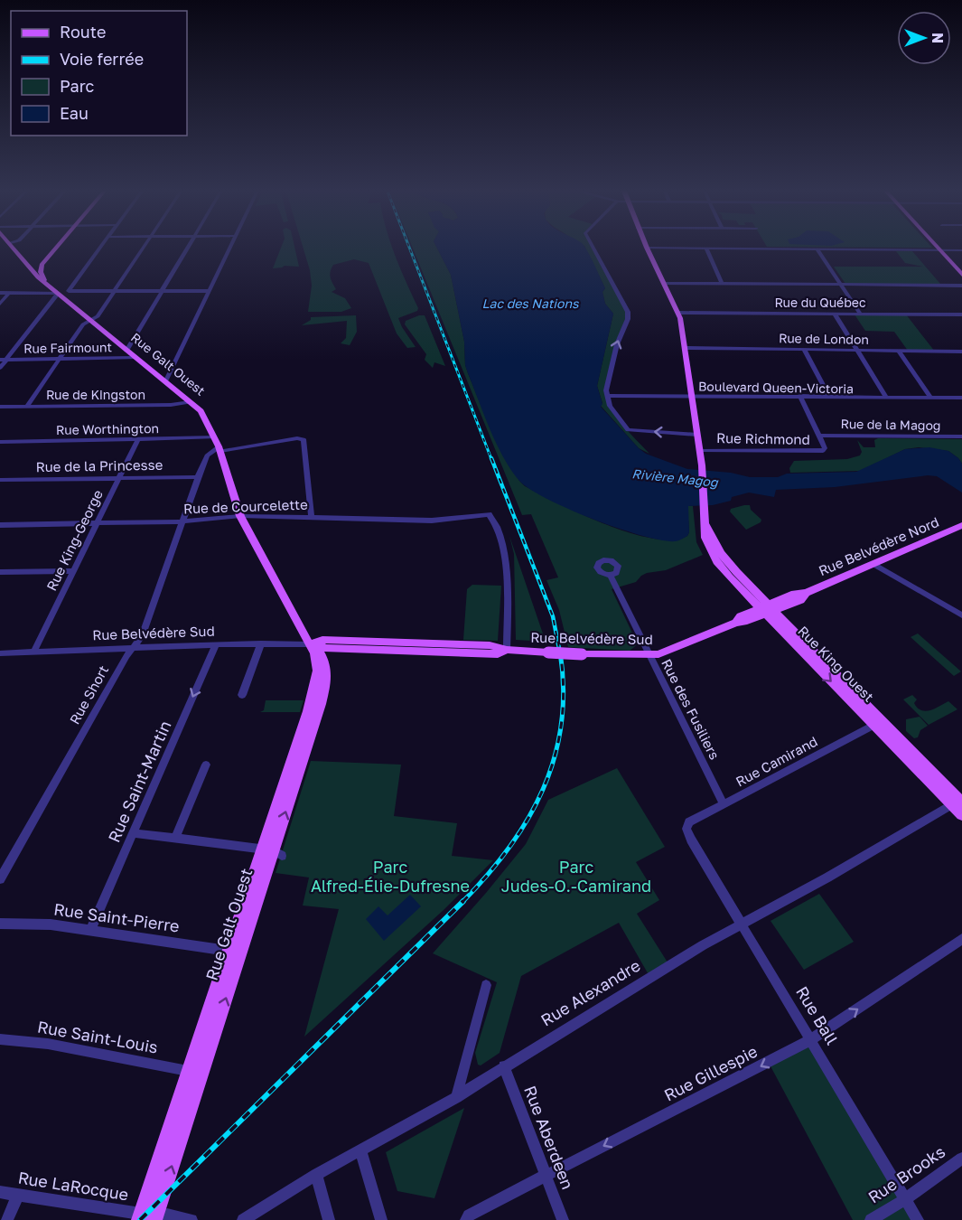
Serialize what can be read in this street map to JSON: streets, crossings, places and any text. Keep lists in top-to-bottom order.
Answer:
{
  "streets": {
    "main road": [
      "Rue Galt Ouest",
      "Rue Belvédère Nord",
      "Rue Belvédère Sud",
      "Rue King Ouest"
    ],
    "street": [
      "Rue du Québec",
      "Rue de London",
      "Rue Fairmount",
      "Boulevard Queen-Victoria",
      "Rue de Kingston",
      "Rue de la Magog",
      "Rue Worthington",
      "Rue Richmond",
      "Rue de la Princesse",
      "Rue de Courcelette",
      "Rue King-George",
      "Rue Short",
      "Rue des Fusiliers",
      "Rue Camirand",
      "Rue Saint-Martin",
      "Rue Saint-Pierre",
      "Rue Alexandre",
      "Rue Ball",
      "Rue Saint-Louis",
      "Rue Gillespie",
      "Rue Aberdeen",
      "Rue Brooks",
      "Rue LaRocque"
    ]
  },
  "crossings": [
    ["Rue Fairmount", "Rue Galt Ouest"],
    ["Rue Galt Ouest", "Rue de Kingston"],
    ["Rue Galt Ouest", "Rue Worthington"],
    ["Rue Galt Ouest", "Rue de Courcelette"],
    ["Rue Galt Ouest", "Rue Belvédère Sud"],
    ["Rue Galt Ouest", "Rue Short"],
    ["Rue Galt Ouest", "Rue Saint-Pierre"],
    ["Rue Galt Ouest", "Rue Saint-Louis"],
    ["Rue Galt Ouest", "Rue LaRocque"],
    ["Rue de la Magog", "Rue Richmond"],
    ["Rue Worthington", "Rue King-George"],
    ["Rue Richmond", "Rue King Ouest"],
    ["Rue de la Princesse", "Rue King-George"],
    ["Rue de la Princesse", "Rue Short"],
    ["Rue de Courcelette", "Rue King-George"],
    ["Rue de Courcelette", "Rue Belvédère Sud"],
    ["Rue de Courcelette", "Rue Short"],
    ["Rue King-George", "Rue Belvédère Sud"],
    ["Rue Belvédère Nord", "Rue Belvédère Sud"],
    ["Rue Belvédère Nord", "Rue King Ouest"],
    ["Rue Belvédère Sud", "Rue King Ouest"],
    ["Rue Belvédère Sud", "Rue Short"],
    ["Rue Belvédère Sud", "Rue des Fusiliers"],
    ["Rue Belvédère Sud", "Rue Saint-Martin"],
    ["Rue King Ouest", "Rue Camirand"],
    ["Rue King Ouest", "Rue Alexandre"],
    ["Rue des Fusiliers", "Rue Camirand"],
    ["Rue Camirand", "Rue Ball"],
    ["Rue Saint-Martin", "Rue Saint-Pierre"],
    ["Rue Alexandre", "Rue Ball"],
    ["Rue Alexandre", "Rue Aberdeen"],
    ["Rue Ball", "Rue Gillespie"],
    ["Rue Ball", "Rue Brooks"],
    ["Rue Gillespie", "Rue Aberdeen"]
  ],
  "water": ["Lac des Nations", "Rivière Magog"],
  "parks": ["Parc Alfred-Élie-Dufresne", "Parc Judes-O.-Camirand"],
  "legend": [
    "Route",
    "Voie ferrée",
    "Parc",
    "Eau"
  ],
  "north": "right"
}
